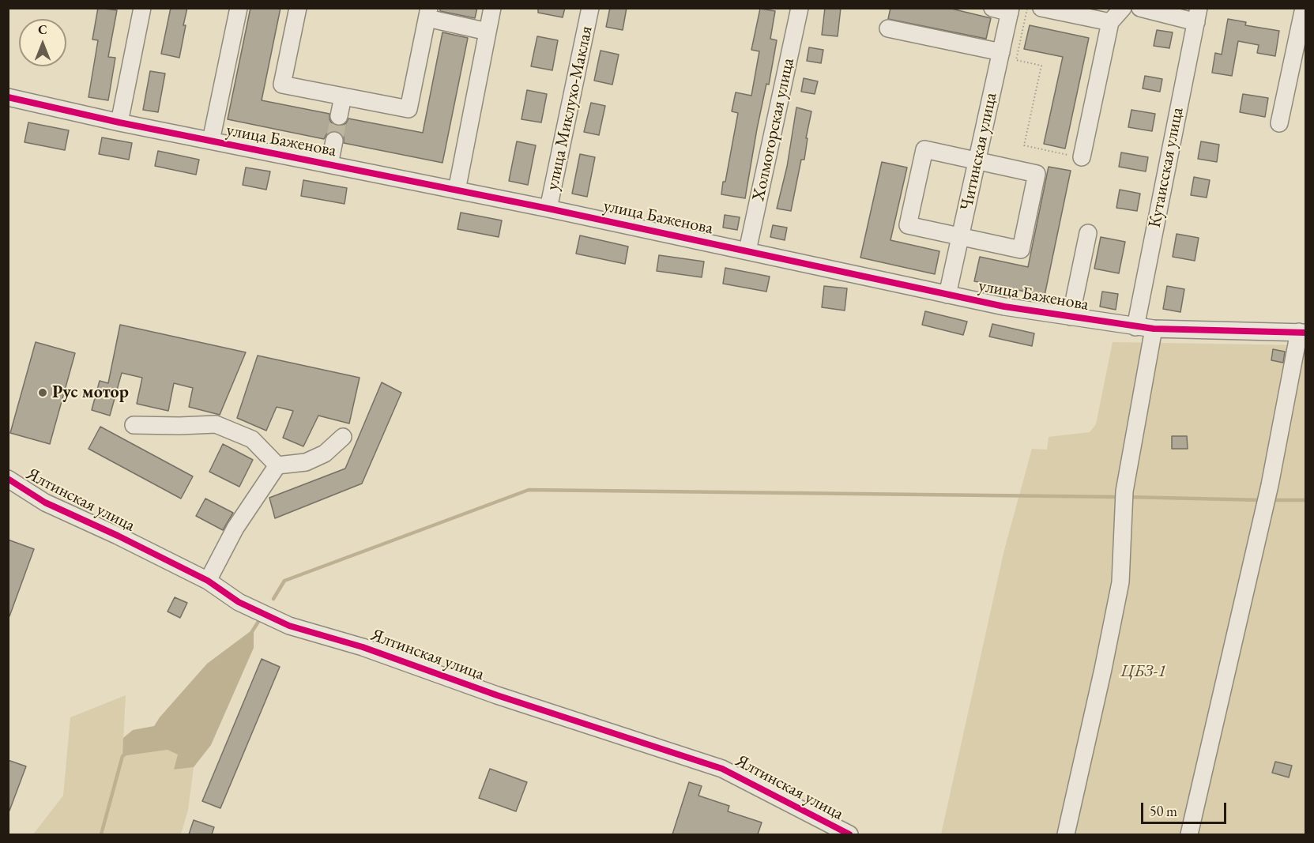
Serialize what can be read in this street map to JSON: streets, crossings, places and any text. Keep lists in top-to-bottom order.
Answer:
{
  "streets": {
    "street": [
      "улица Миклухо-Маклая",
      "Холмогорская улица",
      "улица Баженова",
      "Читинская улица",
      "Кутаисская улица",
      "Ялтинская улица"
    ]
  },
  "crossings": [
    ["улица Миклухо-Маклая", "улица Баженова"],
    ["Холмогорская улица", "улица Баженова"],
    ["улица Баженова", "Читинская улица"],
    ["улица Баженова", "Кутаисская улица"]
  ],
  "parks": ["ЦБЗ-1"],
  "places": ["Рус мотор"],
  "scale_bar": "50 m",
  "north": "top"
}
